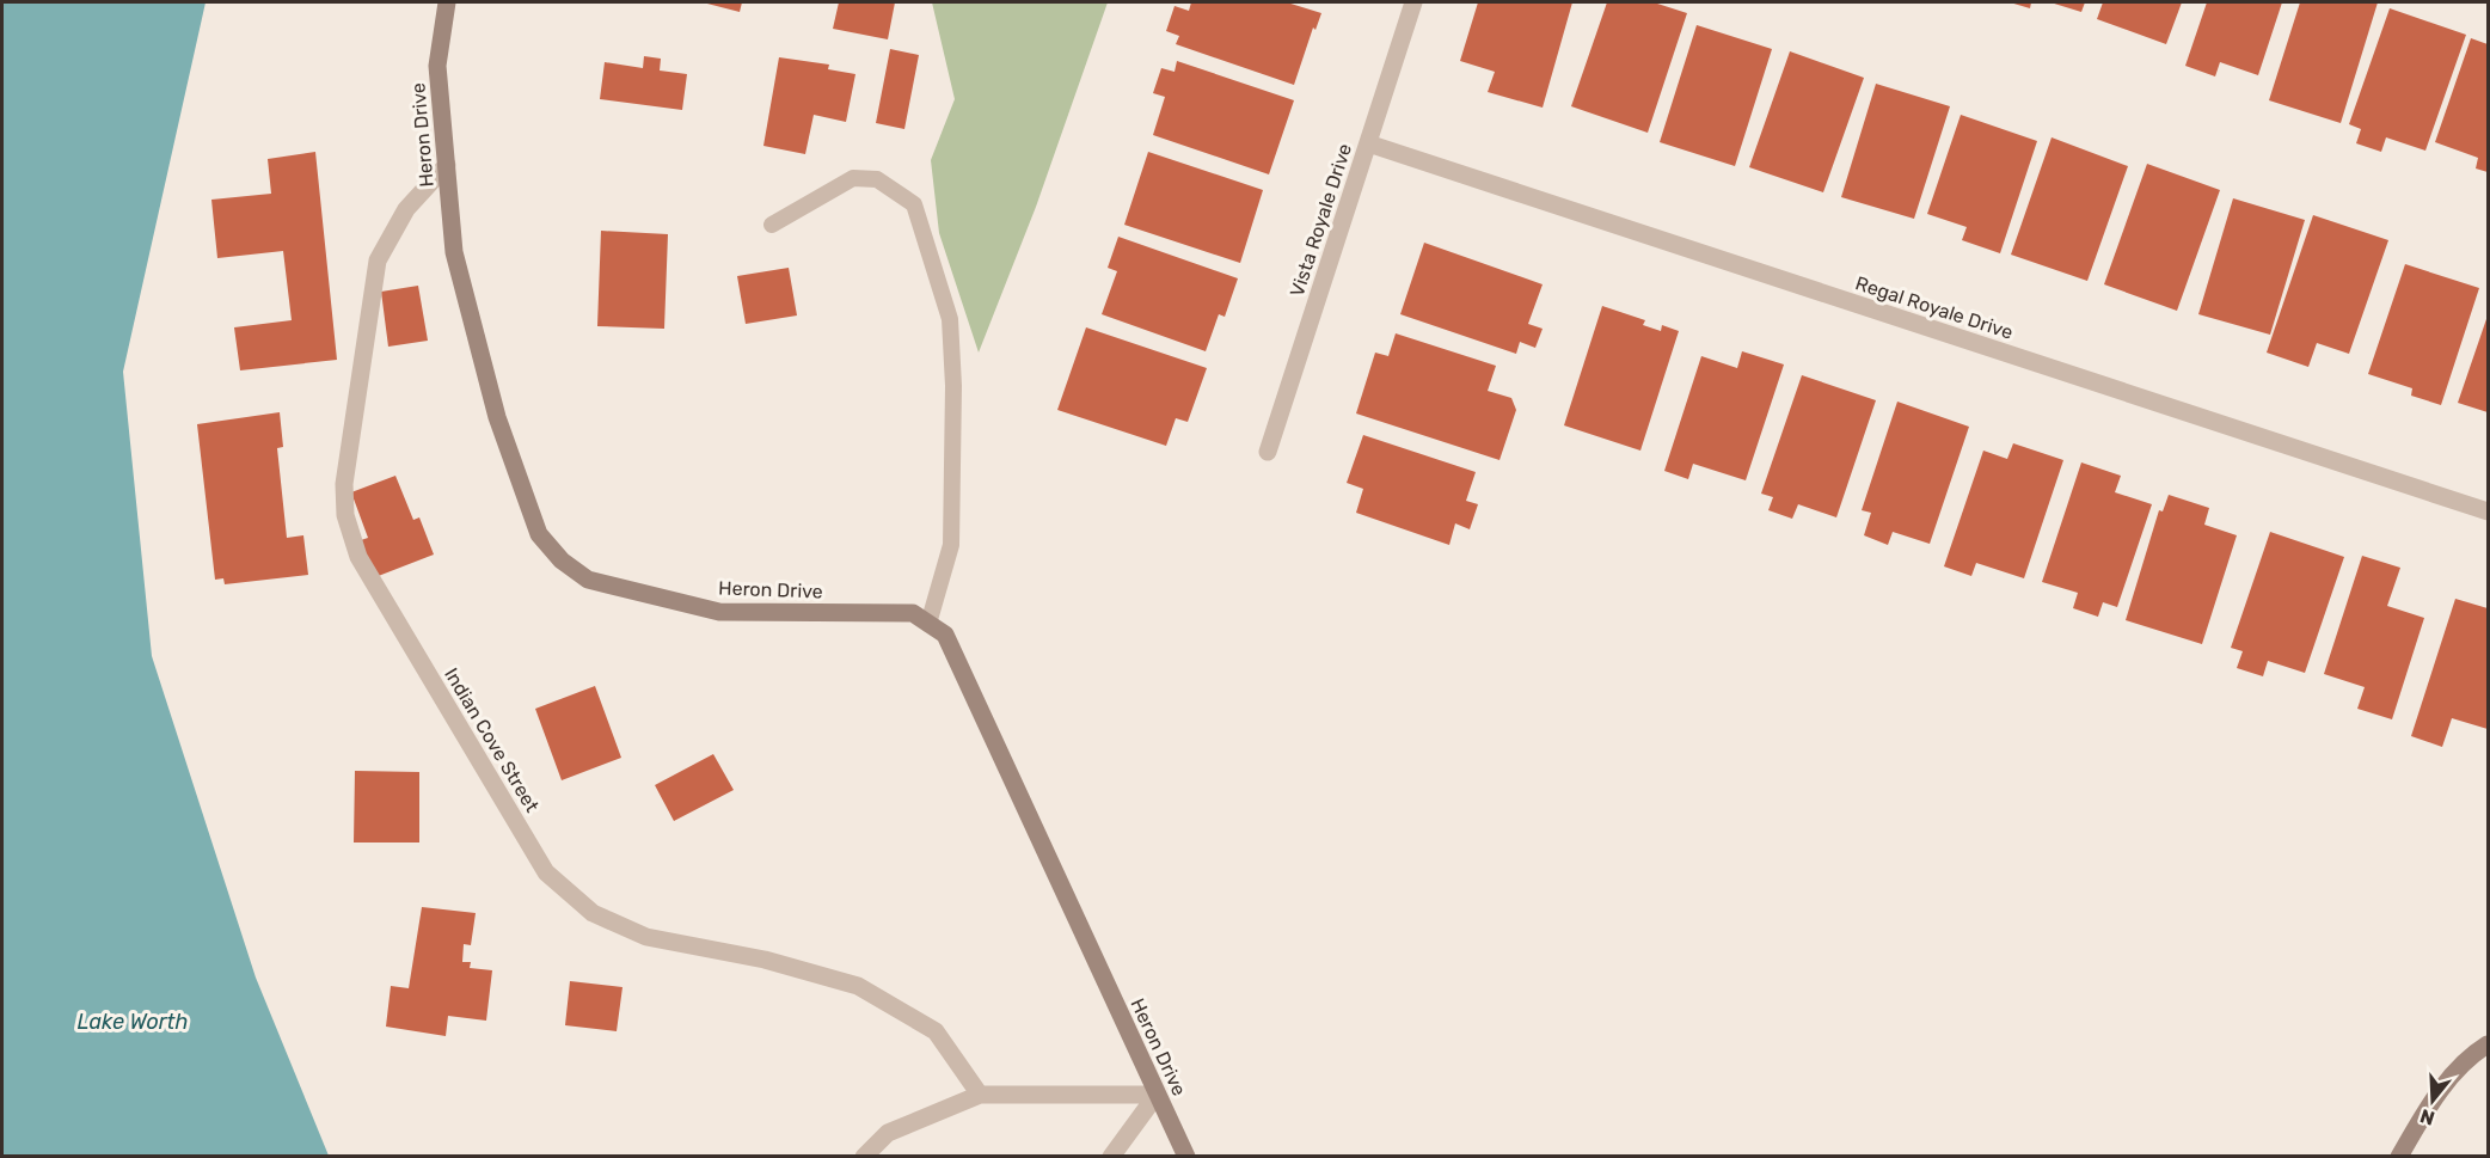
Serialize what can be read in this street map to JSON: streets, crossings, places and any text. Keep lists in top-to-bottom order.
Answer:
{
  "streets": {
    "street": [
      "Heron Drive",
      "Vista Royale Drive",
      "Regal Royale Drive",
      "Indian Cove Street"
    ]
  },
  "crossings": [
    ["Heron Drive", "Indian Cove Street"],
    ["Vista Royale Drive", "Regal Royale Drive"]
  ],
  "water": ["Lake Worth"],
  "north": "bottom"
}
